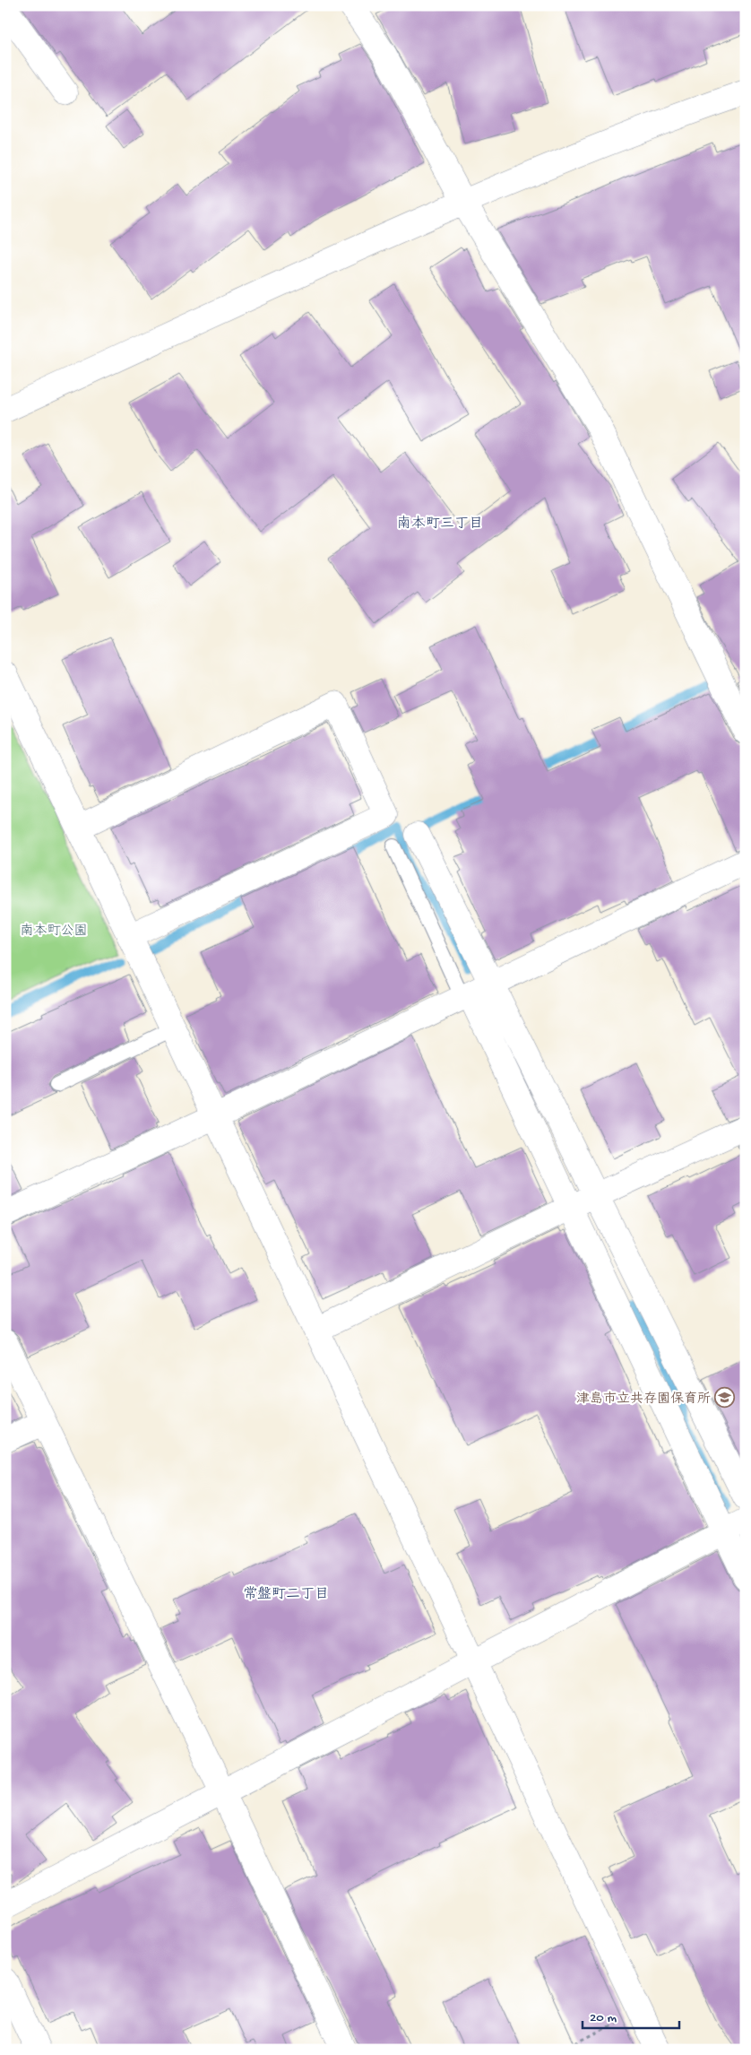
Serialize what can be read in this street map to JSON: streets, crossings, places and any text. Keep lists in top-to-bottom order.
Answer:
{
  "districts": ["南本町三丁目", "常盤町二丁目"],
  "parks": ["南本町公園"],
  "places": {
    "school or university": ["津島市立共存園保育所"]
  },
  "scale_bar": "20 m"
}
